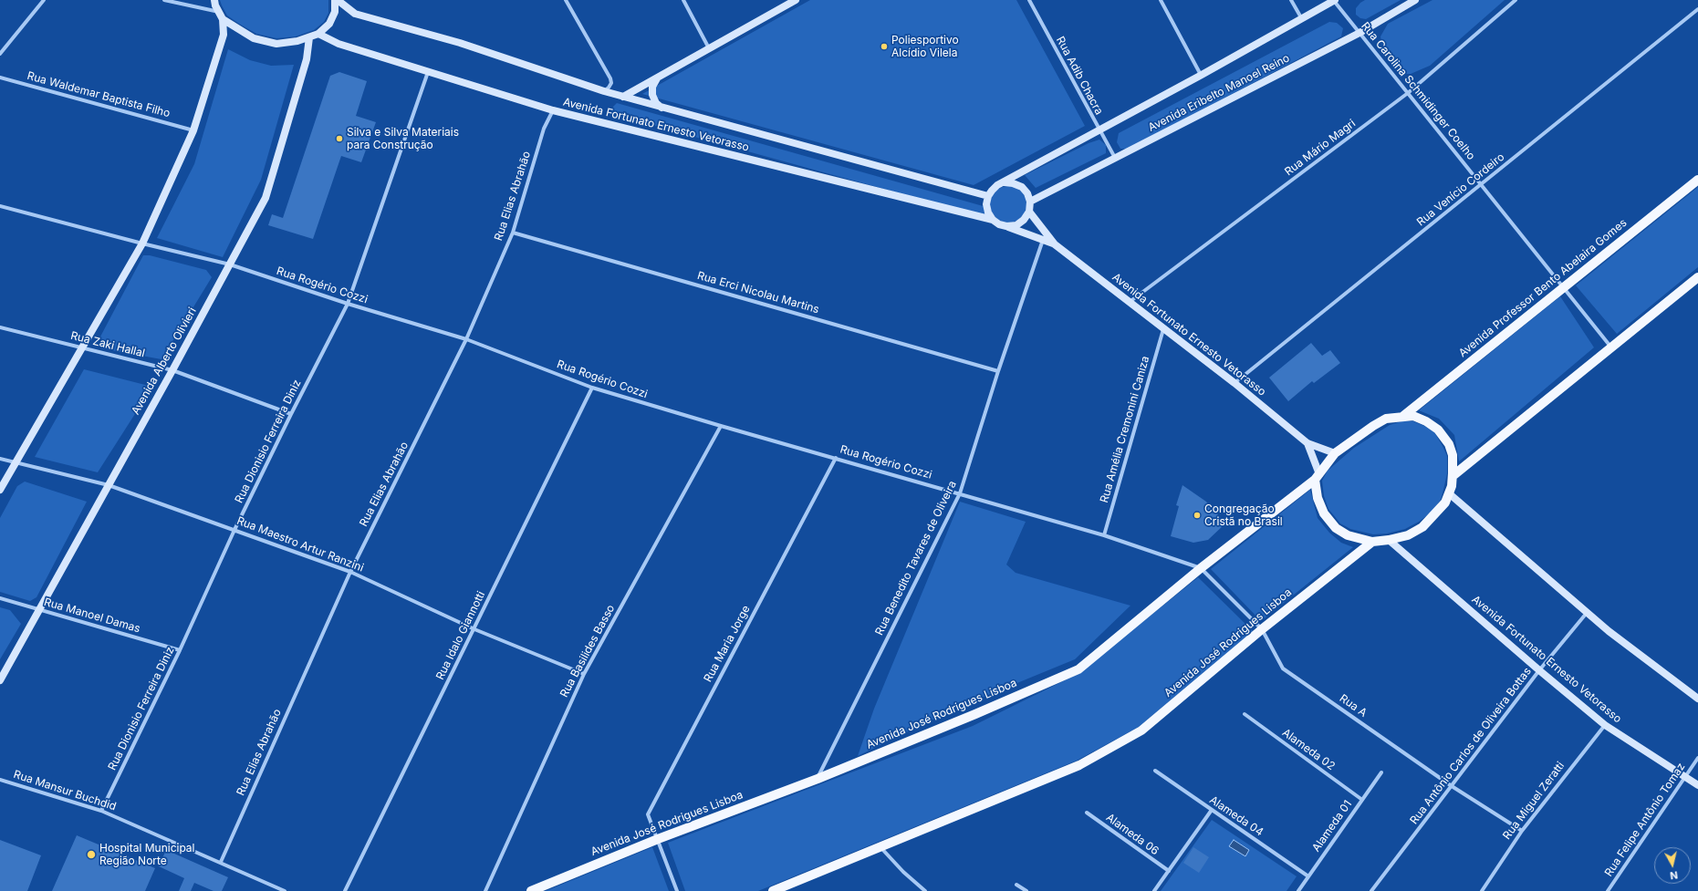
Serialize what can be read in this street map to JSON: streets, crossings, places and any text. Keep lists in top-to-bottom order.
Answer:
{
  "streets": {
    "main road": [
      "Avenida Eribelto Manoel Reino",
      "Avenida Fortunato Ernesto Vetorasso",
      "Avenida Professor Bento Abelaira Gomes",
      "Avenida Alberto Olivieri",
      "Avenida José Rodrigues Lisboa"
    ],
    "street": [
      "Rua Adib Chacra",
      "Rua Carolina Schmidinger Coelho",
      "Rua Waldemar Baptista Filho",
      "Rua Mário Magri",
      "Rua Venício Cordeiro",
      "Rua Elias Abrahão",
      "Rua Rogério Cozzi",
      "Rua Erci Nicolau Martins",
      "Rua Zaki Hallal",
      "Rua Amélia Cremonini Caniza",
      "Rua Dionisio Ferreira Diniz",
      "Rua Maestro Artur Ranzini",
      "Rua Benedito Tavares de Oliveira",
      "Rua Manoel Damas",
      "Rua Idalo Giannotti",
      "Rua Maria Jorge",
      "Rua Basilides Basso",
      "Rua A",
      "Rua Antônio Carlos de Oliveira Bottas",
      "Alameda 02",
      "Rua Mansur Buchdid",
      "Rua Miguel Zeratti",
      "Alameda 04",
      "Rua Felipe Antônio Tomaz",
      "Alameda 01",
      "Alameda 06"
    ]
  },
  "crossings": [
    ["Rua Adib Chacra", "Avenida Eribelto Manoel Reino"],
    ["Rua Carolina Schmidinger Coelho", "Avenida Eribelto Manoel Reino"],
    ["Rua Carolina Schmidinger Coelho", "Rua Mário Magri"],
    ["Rua Carolina Schmidinger Coelho", "Rua Venício Cordeiro"],
    ["Rua Carolina Schmidinger Coelho", "Avenida Professor Bento Abelaira Gomes"],
    ["Avenida Eribelto Manoel Reino", "Avenida Fortunato Ernesto Vetorasso"],
    ["Avenida Fortunato Ernesto Vetorasso", "Rua Mário Magri"],
    ["Avenida Fortunato Ernesto Vetorasso", "Rua Venício Cordeiro"],
    ["Avenida Fortunato Ernesto Vetorasso", "Rua Elias Abrahão"],
    ["Avenida Fortunato Ernesto Vetorasso", "Avenida Professor Bento Abelaira Gomes"],
    ["Avenida Fortunato Ernesto Vetorasso", "Rua Amélia Cremonini Caniza"],
    ["Avenida Fortunato Ernesto Vetorasso", "Rua Dionisio Ferreira Diniz"],
    ["Avenida Fortunato Ernesto Vetorasso", "Rua Benedito Tavares de Oliveira"],
    ["Avenida Fortunato Ernesto Vetorasso", "Avenida José Rodrigues Lisboa"],
    ["Avenida Fortunato Ernesto Vetorasso", "Rua Antônio Carlos de Oliveira Bottas"],
    ["Avenida Fortunato Ernesto Vetorasso", "Rua Miguel Zeratti"],
    ["Avenida Fortunato Ernesto Vetorasso", "Rua Felipe Antônio Tomaz"],
    ["Rua Elias Abrahão", "Rua Rogério Cozzi"],
    ["Rua Elias Abrahão", "Rua Erci Nicolau Martins"],
    ["Rua Elias Abrahão", "Rua Maestro Artur Ranzini"],
    ["Rua Elias Abrahão", "Rua Mansur Buchdid"],
    ["Rua Rogério Cozzi", "Avenida Alberto Olivieri"],
    ["Rua Rogério Cozzi", "Rua Amélia Cremonini Caniza"],
    ["Rua Rogério Cozzi", "Rua Dionisio Ferreira Diniz"],
    ["Rua Rogério Cozzi", "Rua Benedito Tavares de Oliveira"],
    ["Rua Rogério Cozzi", "Rua Idalo Giannotti"],
    ["Rua Rogério Cozzi", "Avenida José Rodrigues Lisboa"],
    ["Rua Rogério Cozzi", "Rua Maria Jorge"],
    ["Rua Rogério Cozzi", "Rua Basilides Basso"],
    ["Rua Rogério Cozzi", "Rua A"],
    ["Avenida Professor Bento Abelaira Gomes", "Avenida José Rodrigues Lisboa"],
    ["Rua Erci Nicolau Martins", "Rua Benedito Tavares de Oliveira"],
    ["Rua Zaki Hallal", "Avenida Alberto Olivieri"],
    ["Rua Zaki Hallal", "Rua Dionisio Ferreira Diniz"],
    ["Avenida Alberto Olivieri", "Rua Maestro Artur Ranzini"],
    ["Avenida Alberto Olivieri", "Rua Manoel Damas"],
    ["Rua Dionisio Ferreira Diniz", "Rua Maestro Artur Ranzini"],
    ["Rua Dionisio Ferreira Diniz", "Rua Manoel Damas"],
    ["Rua Dionisio Ferreira Diniz", "Rua Mansur Buchdid"],
    ["Rua Maestro Artur Ranzini", "Rua Idalo Giannotti"],
    ["Rua Maestro Artur Ranzini", "Rua Basilides Basso"],
    ["Rua Benedito Tavares de Oliveira", "Avenida José Rodrigues Lisboa"],
    ["Avenida José Rodrigues Lisboa", "Rua Maria Jorge"],
    ["Avenida José Rodrigues Lisboa", "Rua A"],
    ["Rua A", "Rua Antônio Carlos de Oliveira Bottas"],
    ["Rua A", "Rua Miguel Zeratti"],
    ["Alameda 02", "Alameda 01"],
    ["Alameda 04", "Alameda 01"]
  ],
  "places": [
    "Poliesportivo Alcídio Vilela",
    "Silva e Silva Materiais para Construção",
    "Congregação Cristã no Brasil",
    "Hospital Municipal Região Norte"
  ],
  "north": "bottom"
}
